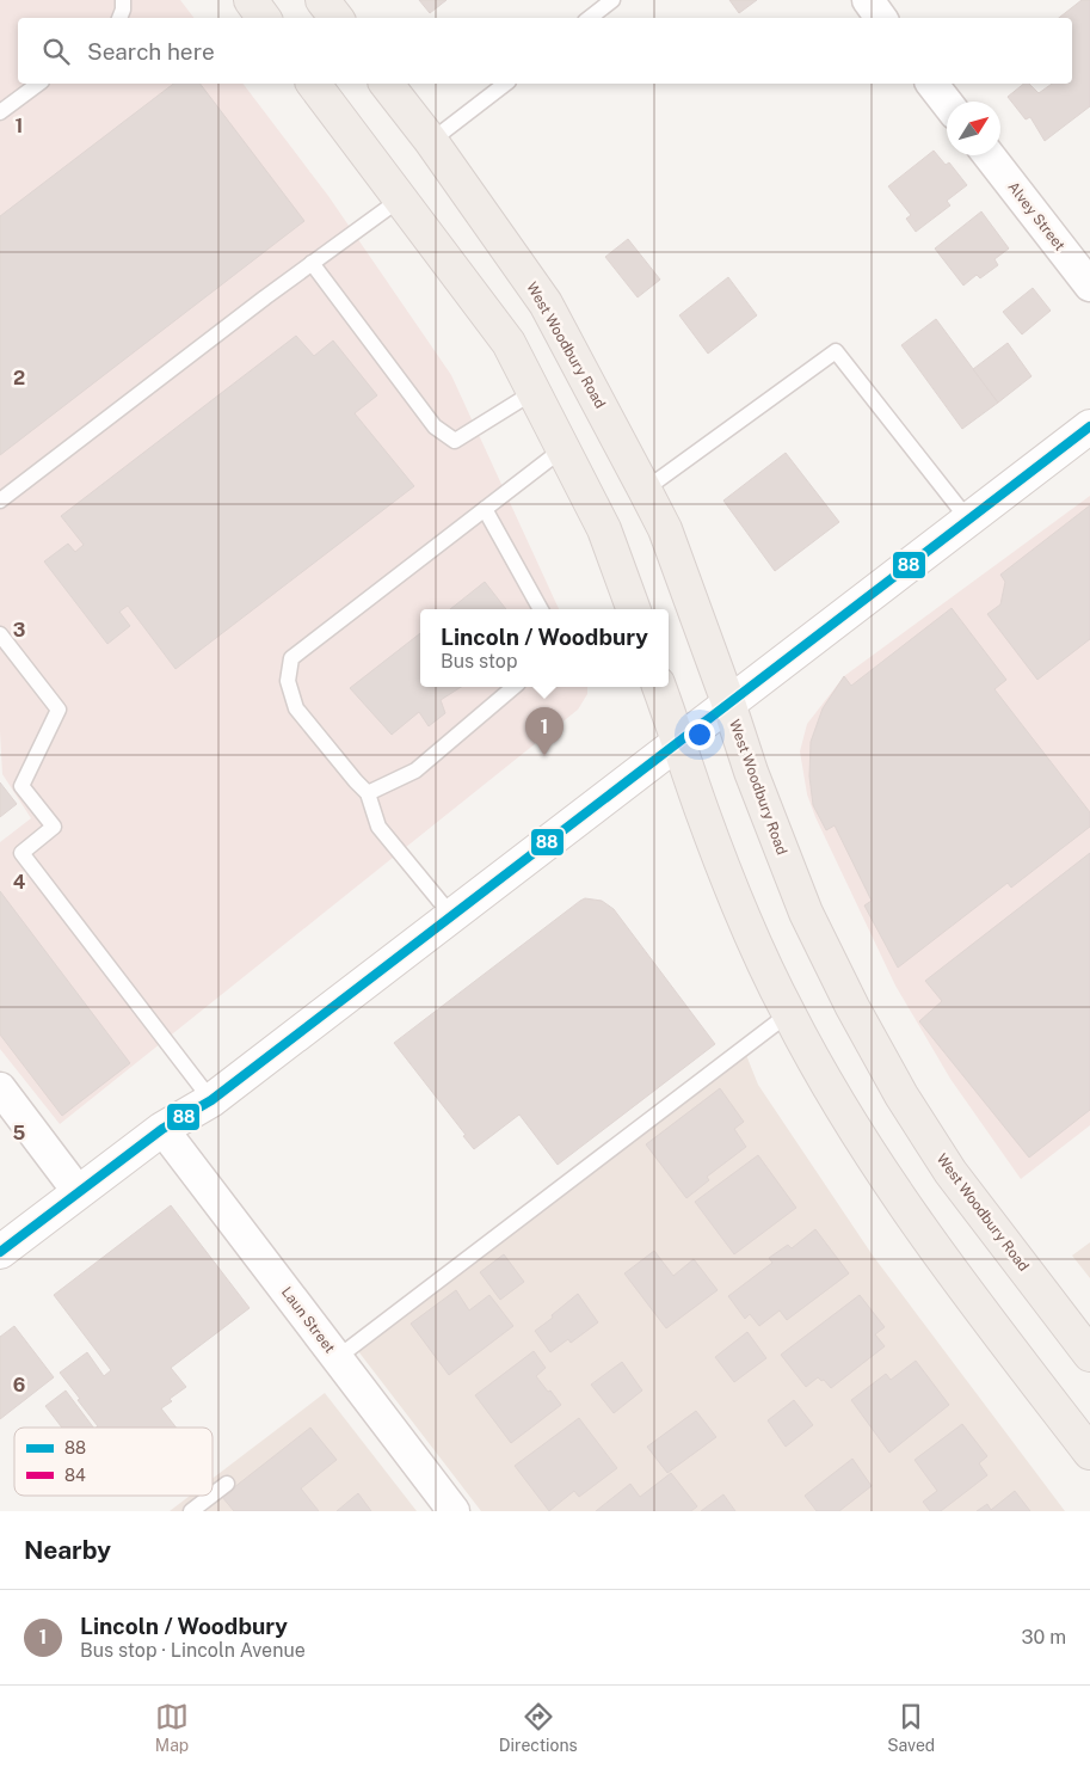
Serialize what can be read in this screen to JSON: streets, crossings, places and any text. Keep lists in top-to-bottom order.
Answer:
{
  "streets": {
    "main road": ["West Woodbury Road"],
    "street": ["Alvey Street", "Laun Street"]
  },
  "lines": ["transit line 88"],
  "legend": ["88", "84"],
  "north": "top right",
  "page": {
    "search": "Search here",
    "popup": ["Lincoln / Woodbury", "Bus stop"],
    "pins": "1",
    "heading": "Nearby",
    "list": [
      {
        "mark": "1",
        "name": "Lincoln / Woodbury",
        "note": "Bus stop · Lincoln Avenue",
        "value": "30 m"
      }
    ],
    "nav": ["Map", "Directions", "Saved"]
  },
  "grid": {
    "rows": [
      "1",
      "2",
      "3",
      "4",
      "5",
      "6"
    ]
  }
}
